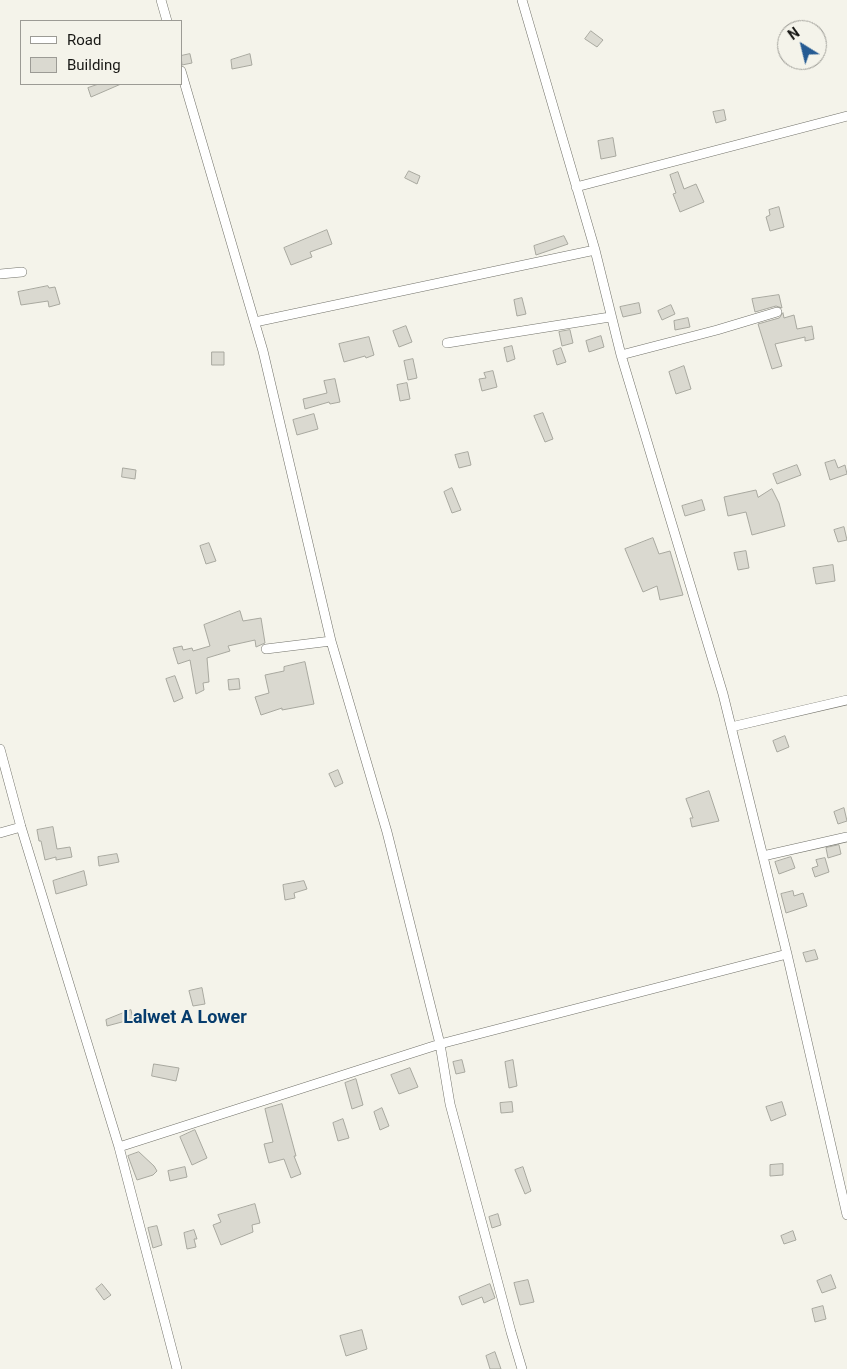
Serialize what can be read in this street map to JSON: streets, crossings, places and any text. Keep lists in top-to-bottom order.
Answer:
{
  "districts": ["Lalwet A Lower"],
  "legend": ["Road", "Building"],
  "north": "top left"
}
